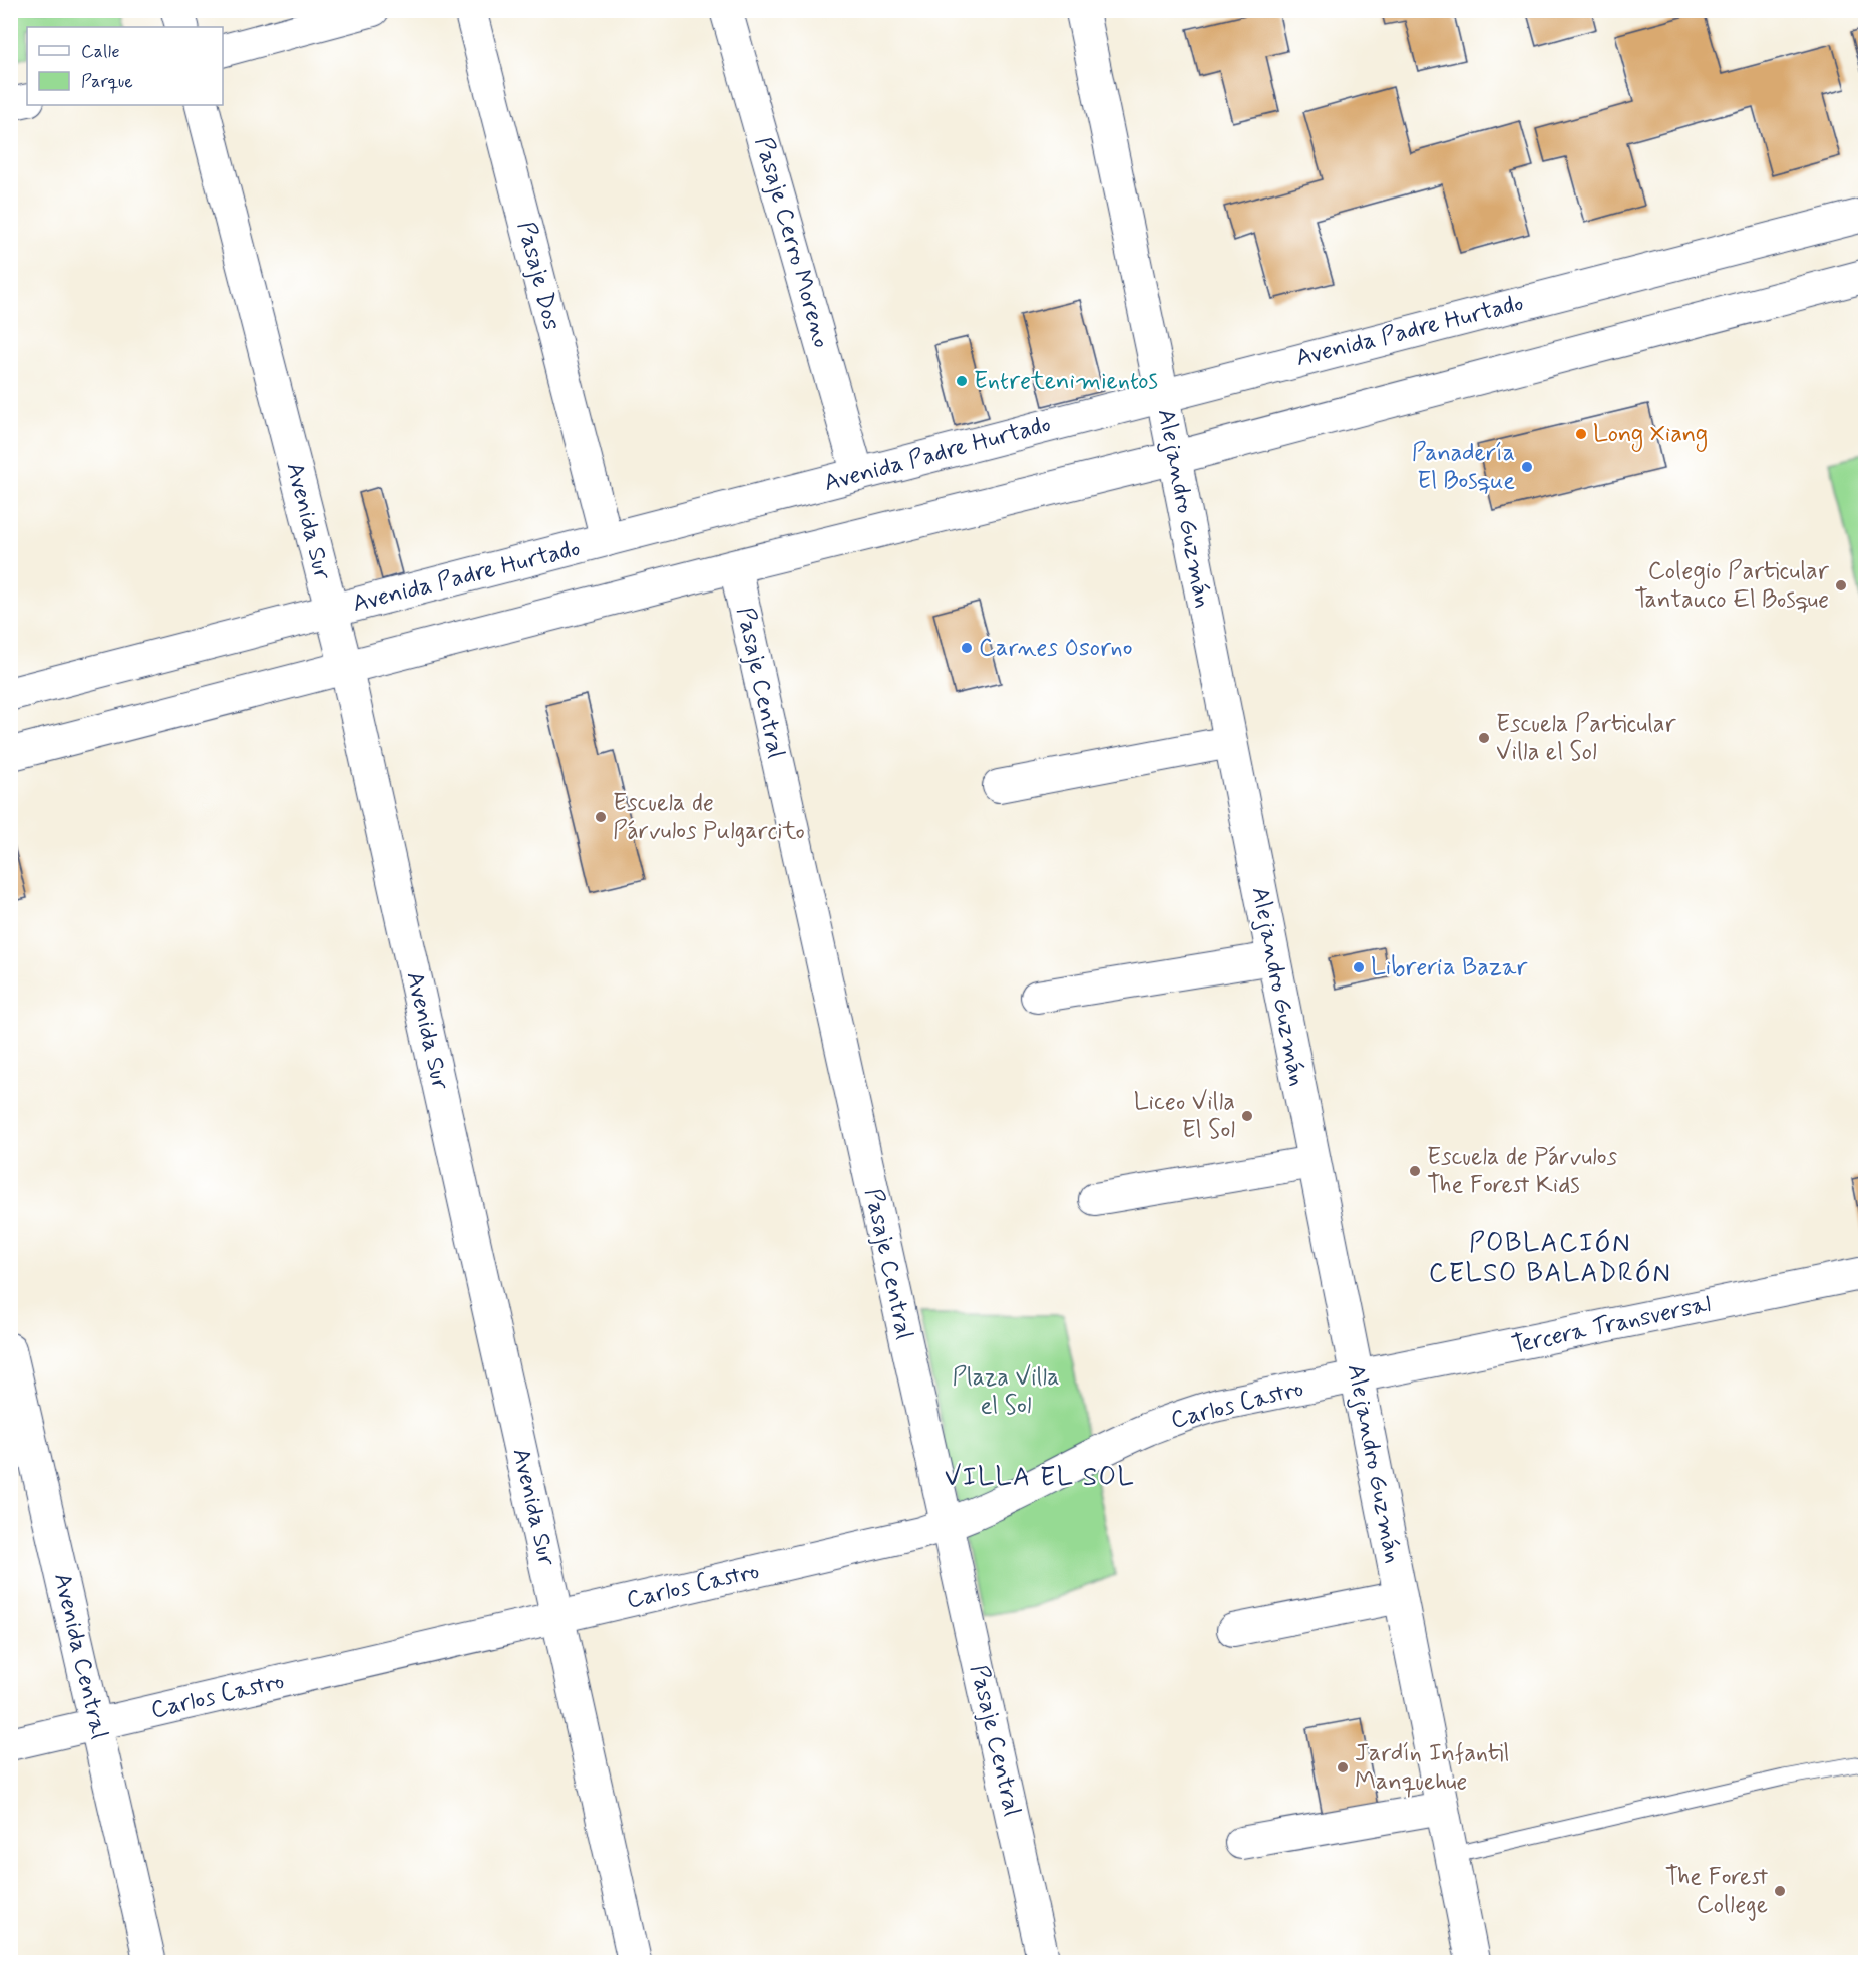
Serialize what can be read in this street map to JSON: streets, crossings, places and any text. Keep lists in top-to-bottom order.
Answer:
{
  "streets": {
    "street": [
      "Pasaje Cerro Moreno",
      "Pasaje Dos",
      "Avenida Padre Hurtado",
      "Alejandro Guzmán",
      "Avenida Sur",
      "Pasaje Central",
      "Tercera Transversal",
      "Carlos Castro",
      "Avenida Central"
    ]
  },
  "crossings": [
    ["Pasaje Cerro Moreno", "Avenida Padre Hurtado"],
    ["Pasaje Dos", "Avenida Padre Hurtado"],
    ["Avenida Padre Hurtado", "Alejandro Guzmán"],
    ["Avenida Padre Hurtado", "Avenida Sur"],
    ["Alejandro Guzmán", "Tercera Transversal"],
    ["Alejandro Guzmán", "Carlos Castro"],
    ["Avenida Sur", "Carlos Castro"],
    ["Pasaje Central", "Carlos Castro"],
    ["Tercera Transversal", "Carlos Castro"],
    ["Carlos Castro", "Avenida Central"]
  ],
  "districts": ["POBLACIÓN CELSO BALADRÓN", "VILLA EL SOL"],
  "parks": ["Plaza Villa el Sol"],
  "places": [
    "Entretenimientos",
    "Long Xiang",
    "Panadería El Bosque",
    "Colegio Particular Tantauco El Bosque",
    "Carnes Osorno",
    "Escuela Particular Villa el Sol",
    "Escuela de Párvulos Pulgarcito",
    "Libreria Bazar",
    "Liceo Villa El Sol",
    "Escuela de Párvulos The Forest Kids",
    "Jardín Infantil Manquehue",
    "The Forest College"
  ],
  "legend": ["Calle", "Parque"]
}
